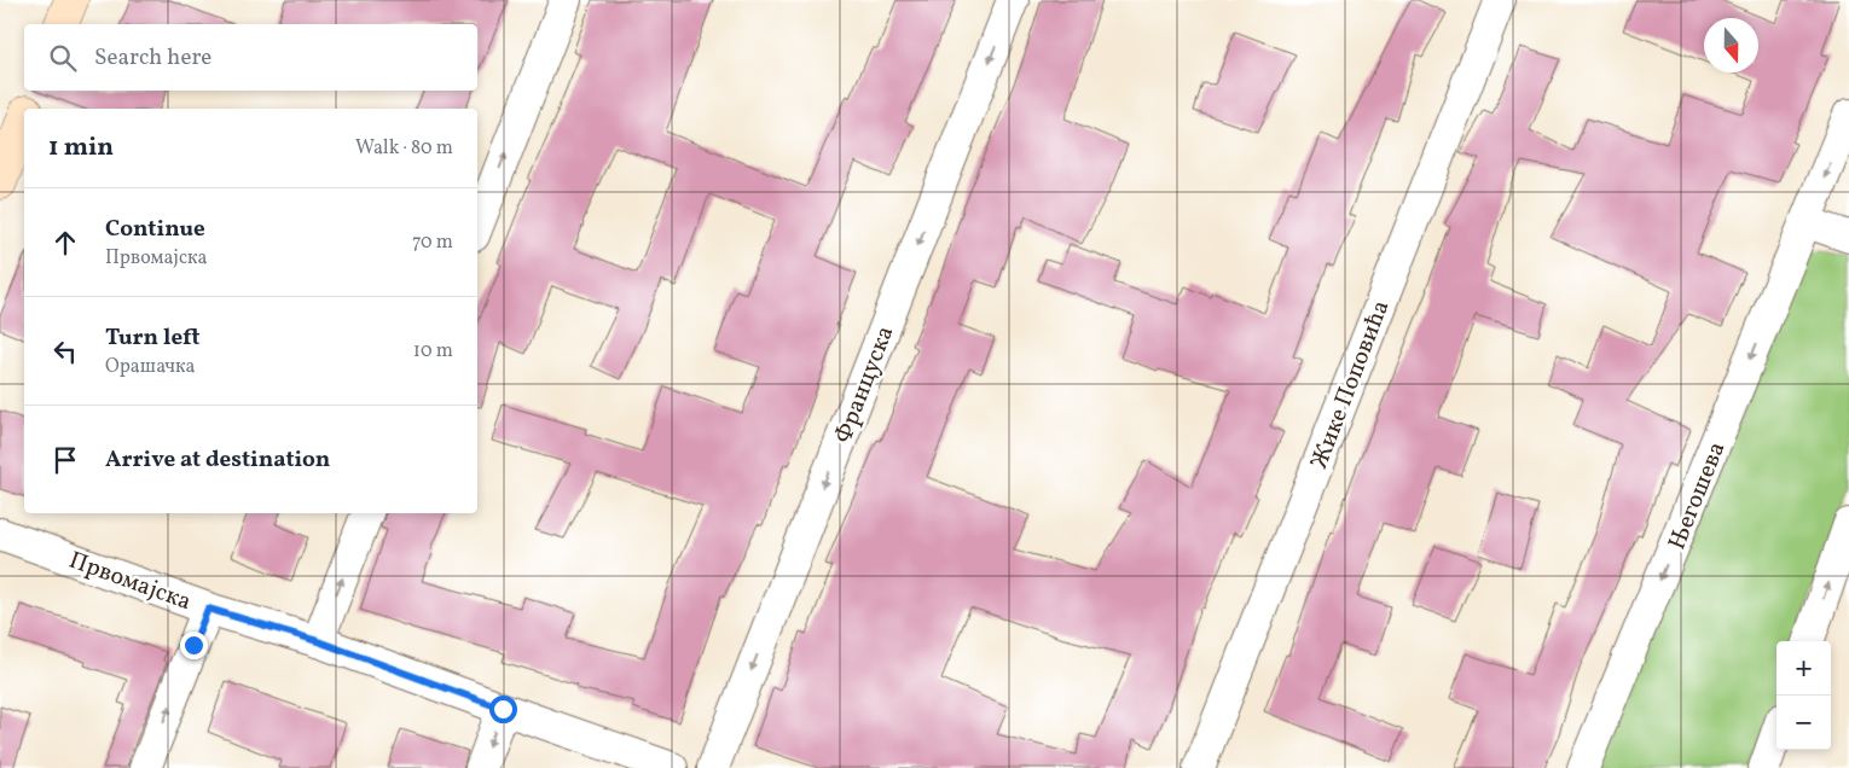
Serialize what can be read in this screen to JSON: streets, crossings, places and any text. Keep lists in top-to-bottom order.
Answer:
{
  "streets": {
    "street": [
      "Француска",
      "Жике Поповића",
      "Његошева",
      "Првомајска"
    ]
  },
  "one_way": ["Француска", "Његошева"],
  "north": "bottom",
  "page": {
    "search": "Search here",
    "heading": ["1 min", "Walk · 80 m"],
    "list": [
      ["Continue", "Првомајска", "70 m"],
      ["Turn left", "Орашачка", "10 m"],
      "Arrive at destination"
    ],
    "map_buttons": ["+", "−"]
  }
}
